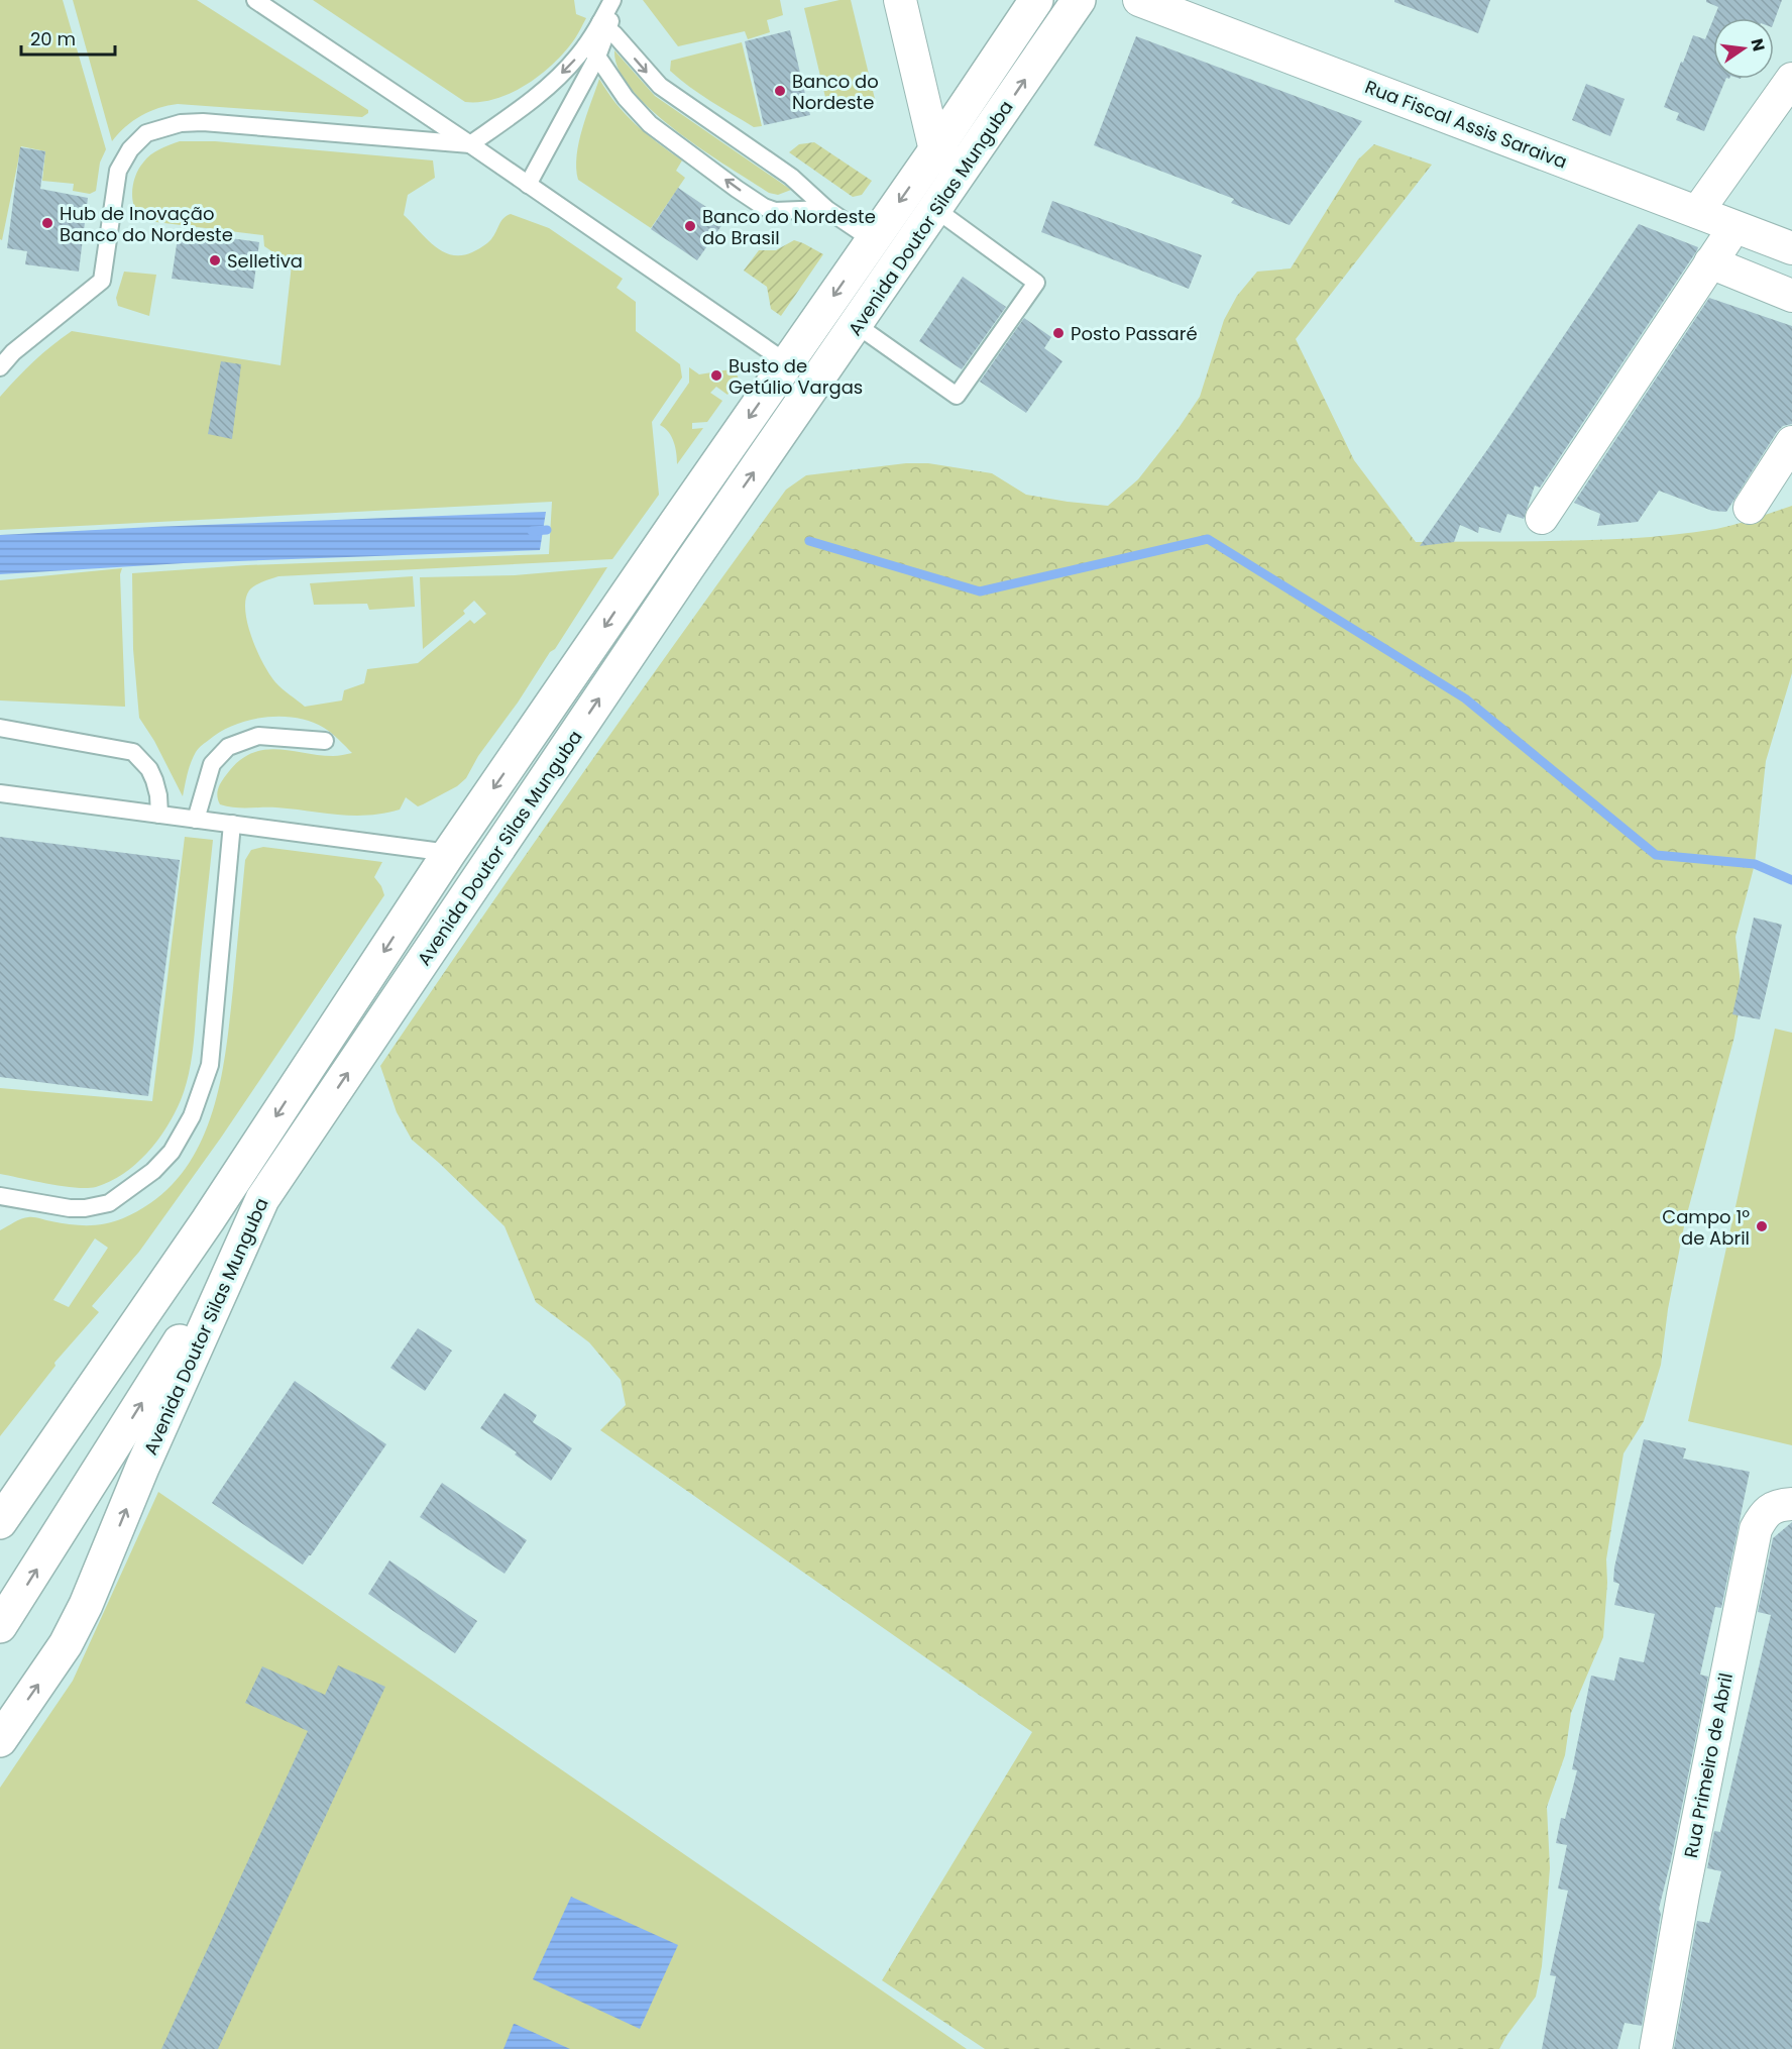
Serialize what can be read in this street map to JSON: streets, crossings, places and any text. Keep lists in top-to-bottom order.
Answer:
{
  "streets": {
    "main road": ["Avenida Doutor Silas Munguba"],
    "street": ["Rua Fiscal Assis Saraiva", "Rua Primeiro de Abril"]
  },
  "places": [
    "Banco do Nordeste",
    "Hub de Inovação Banco do Nordeste",
    "Banco do Nordeste do Brasil",
    "Selletiva",
    "Posto Passaré",
    "Busto de Getúlio Vargas",
    "Campo 1º de Abril"
  ],
  "scale_bar": "20 m",
  "north": "right"
}
